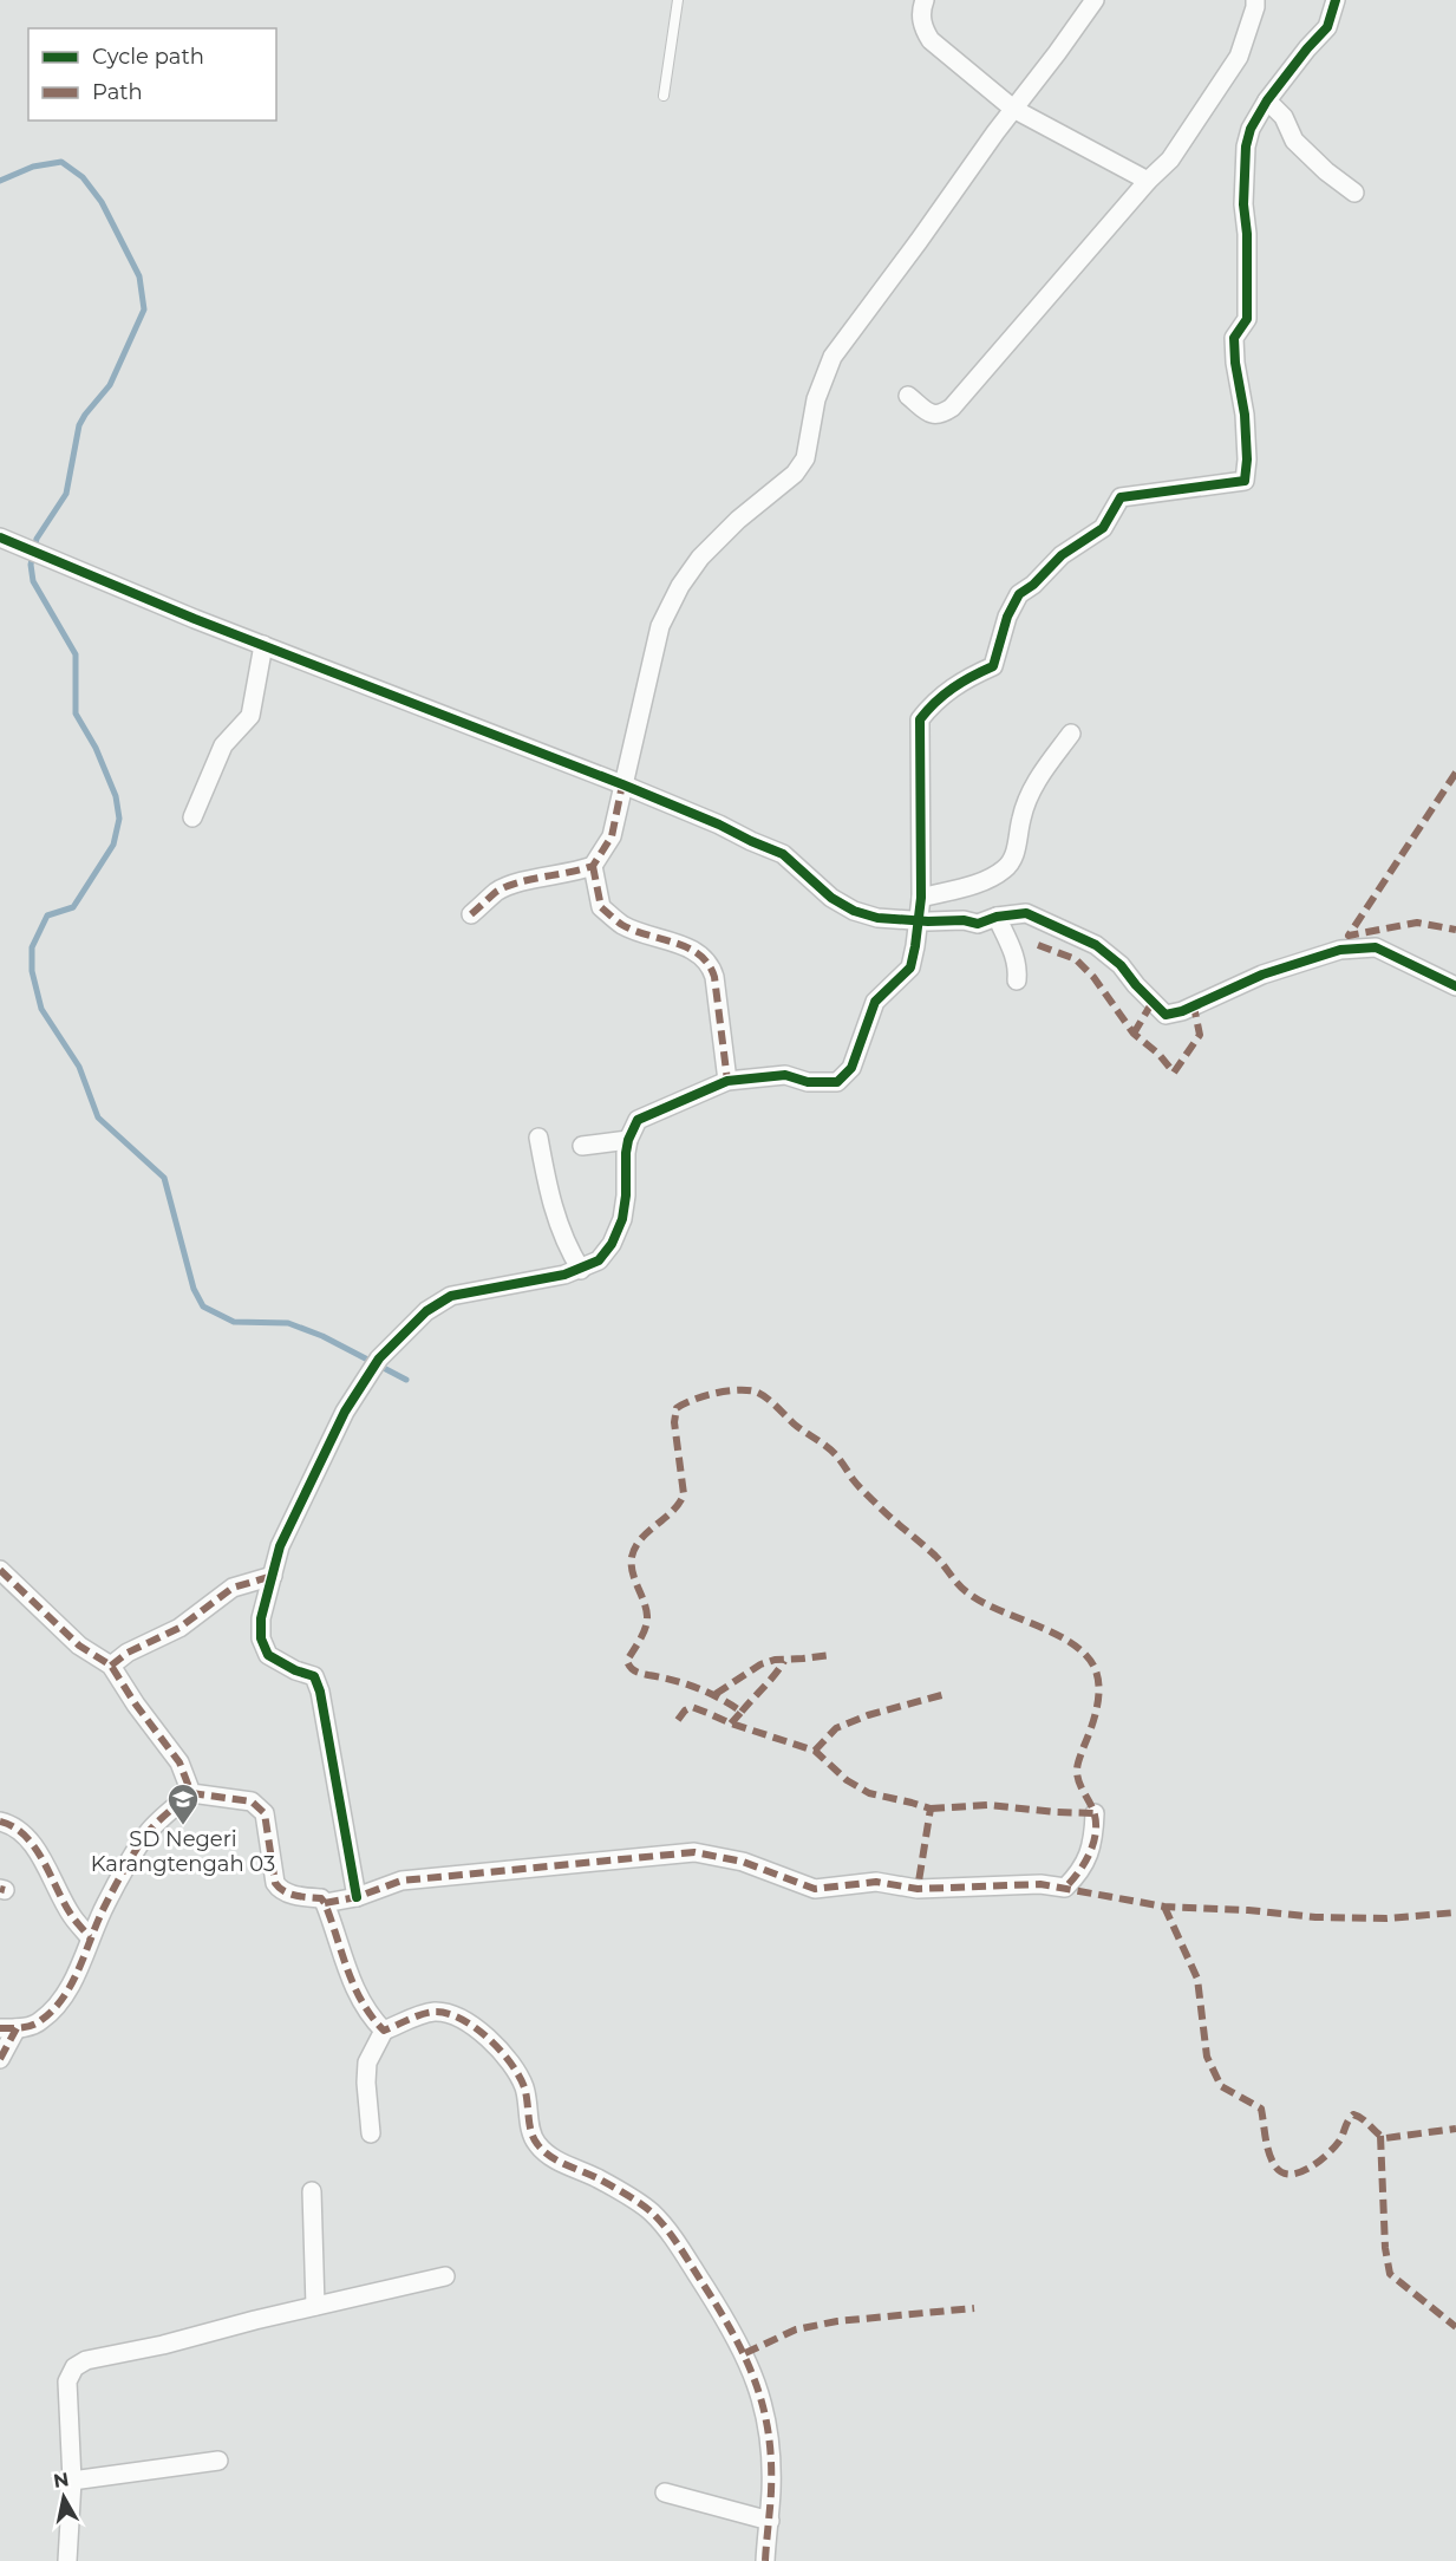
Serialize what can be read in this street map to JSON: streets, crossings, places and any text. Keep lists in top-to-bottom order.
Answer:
{
  "places": {
    "school or university": ["SD Negeri Karangtengah 03"]
  },
  "legend": ["Cycle path", "Path"],
  "north": "top"
}
